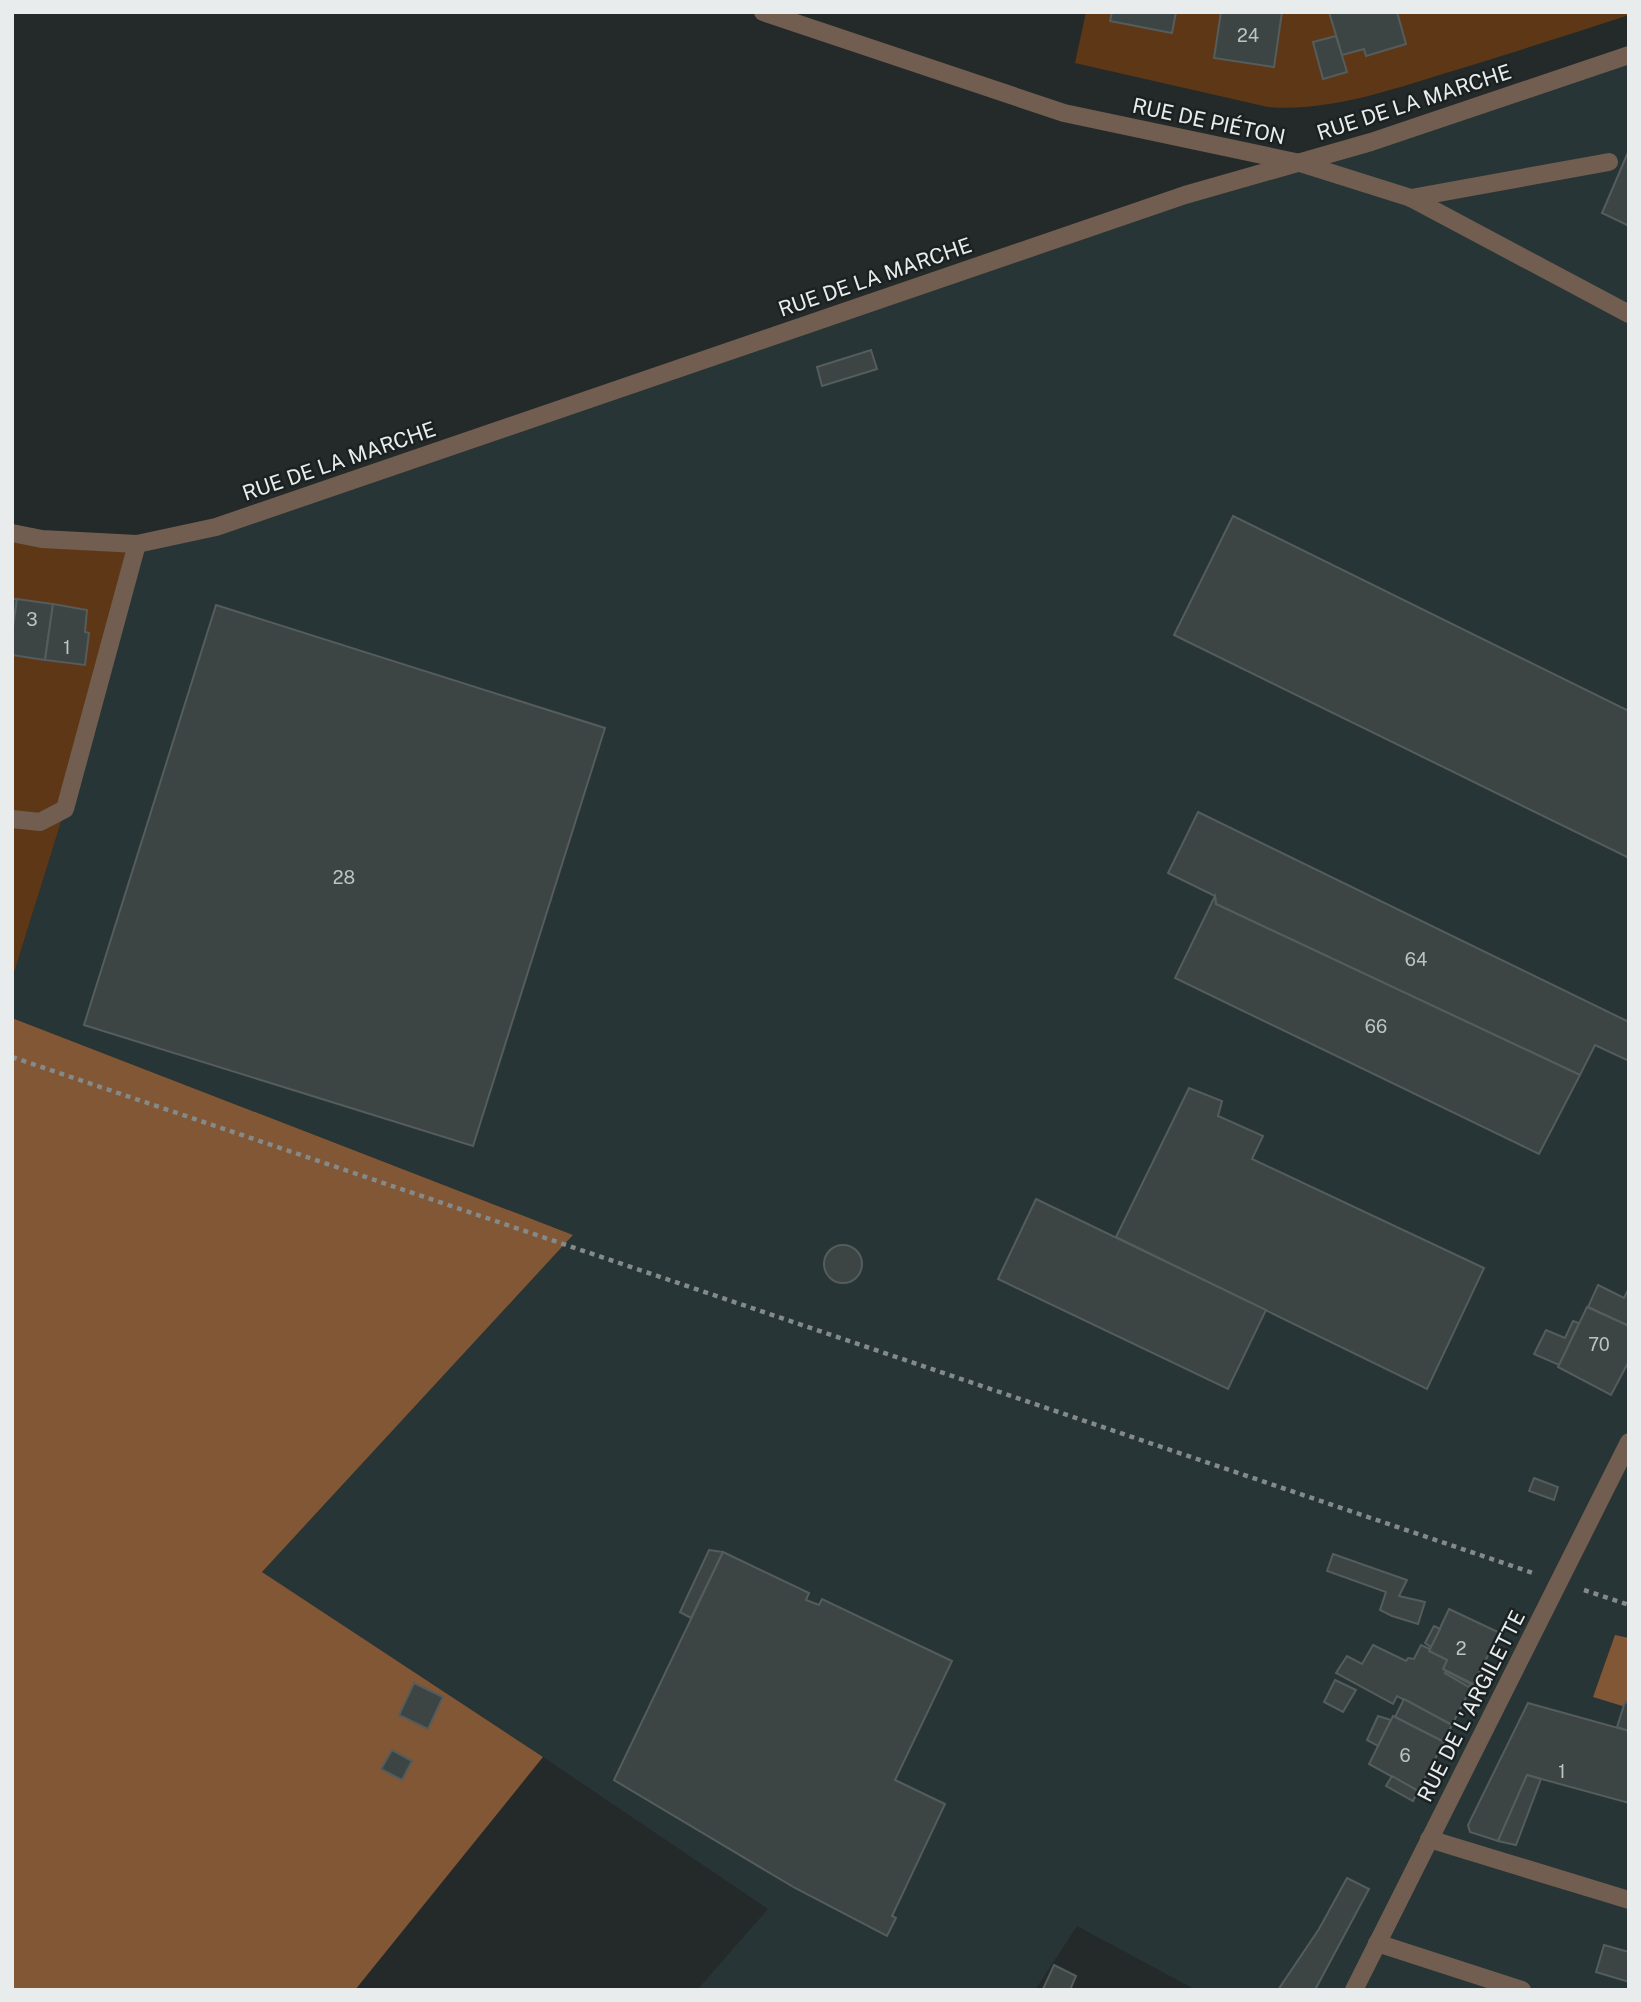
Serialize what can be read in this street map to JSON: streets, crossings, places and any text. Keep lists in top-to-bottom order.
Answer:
{
  "streets": {
    "street": ["RUE DE LA MARCHE", "RUE DE PIÉTON", "RUE DE L'ARGILETTE"]
  },
  "crossings": [
    ["RUE DE LA MARCHE", "RUE DE PIÉTON"]
  ],
  "house_numbers": [
    "24",
    "3",
    "1",
    "28",
    "64",
    "66",
    "70",
    "2",
    "6",
    "1"
  ]
}
